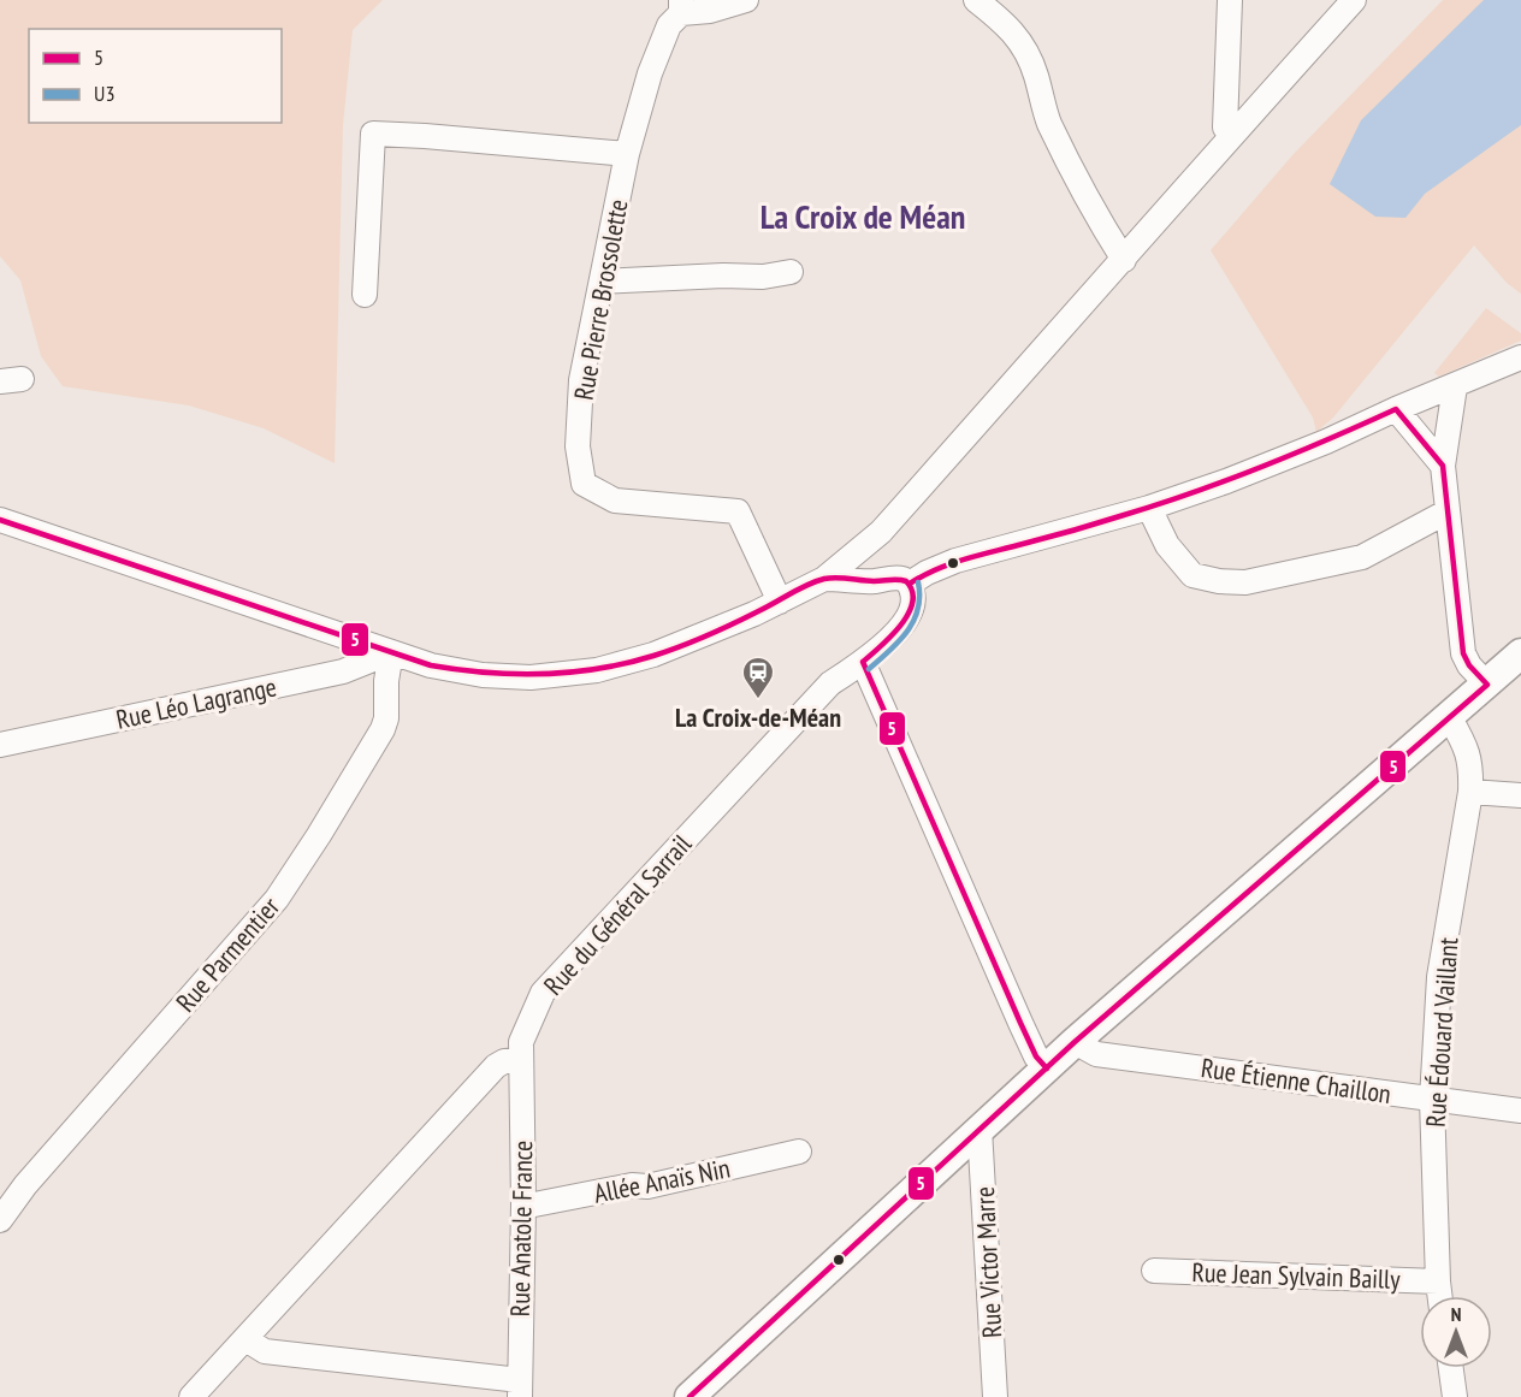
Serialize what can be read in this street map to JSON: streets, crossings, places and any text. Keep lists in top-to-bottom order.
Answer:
{
  "streets": {
    "street": [
      "Rue Pierre Brossolette",
      "Rue Léo Lagrange",
      "Rue du Général Sarrail",
      "Rue Parmentier",
      "Rue Édouard Vaillant",
      "Rue Étienne Chaillon",
      "Allée Anaïs Nin",
      "Rue Anatole France",
      "Rue Victor Marre",
      "Rue Jean Sylvain Bailly"
    ]
  },
  "crossings": [
    ["Rue Léo Lagrange", "Rue Parmentier"],
    ["Rue du Général Sarrail", "Rue Anatole France"],
    ["Rue Édouard Vaillant", "Rue Étienne Chaillon"],
    ["Rue Édouard Vaillant", "Rue Jean Sylvain Bailly"],
    ["Allée Anaïs Nin", "Rue Anatole France"]
  ],
  "districts": ["La Croix de Méan"],
  "places": {
    "station": ["La Croix-de-Méan"]
  },
  "lines": ["transit line 5", "transit line U3"],
  "legend": ["5", "U3"],
  "north": "top"
}
